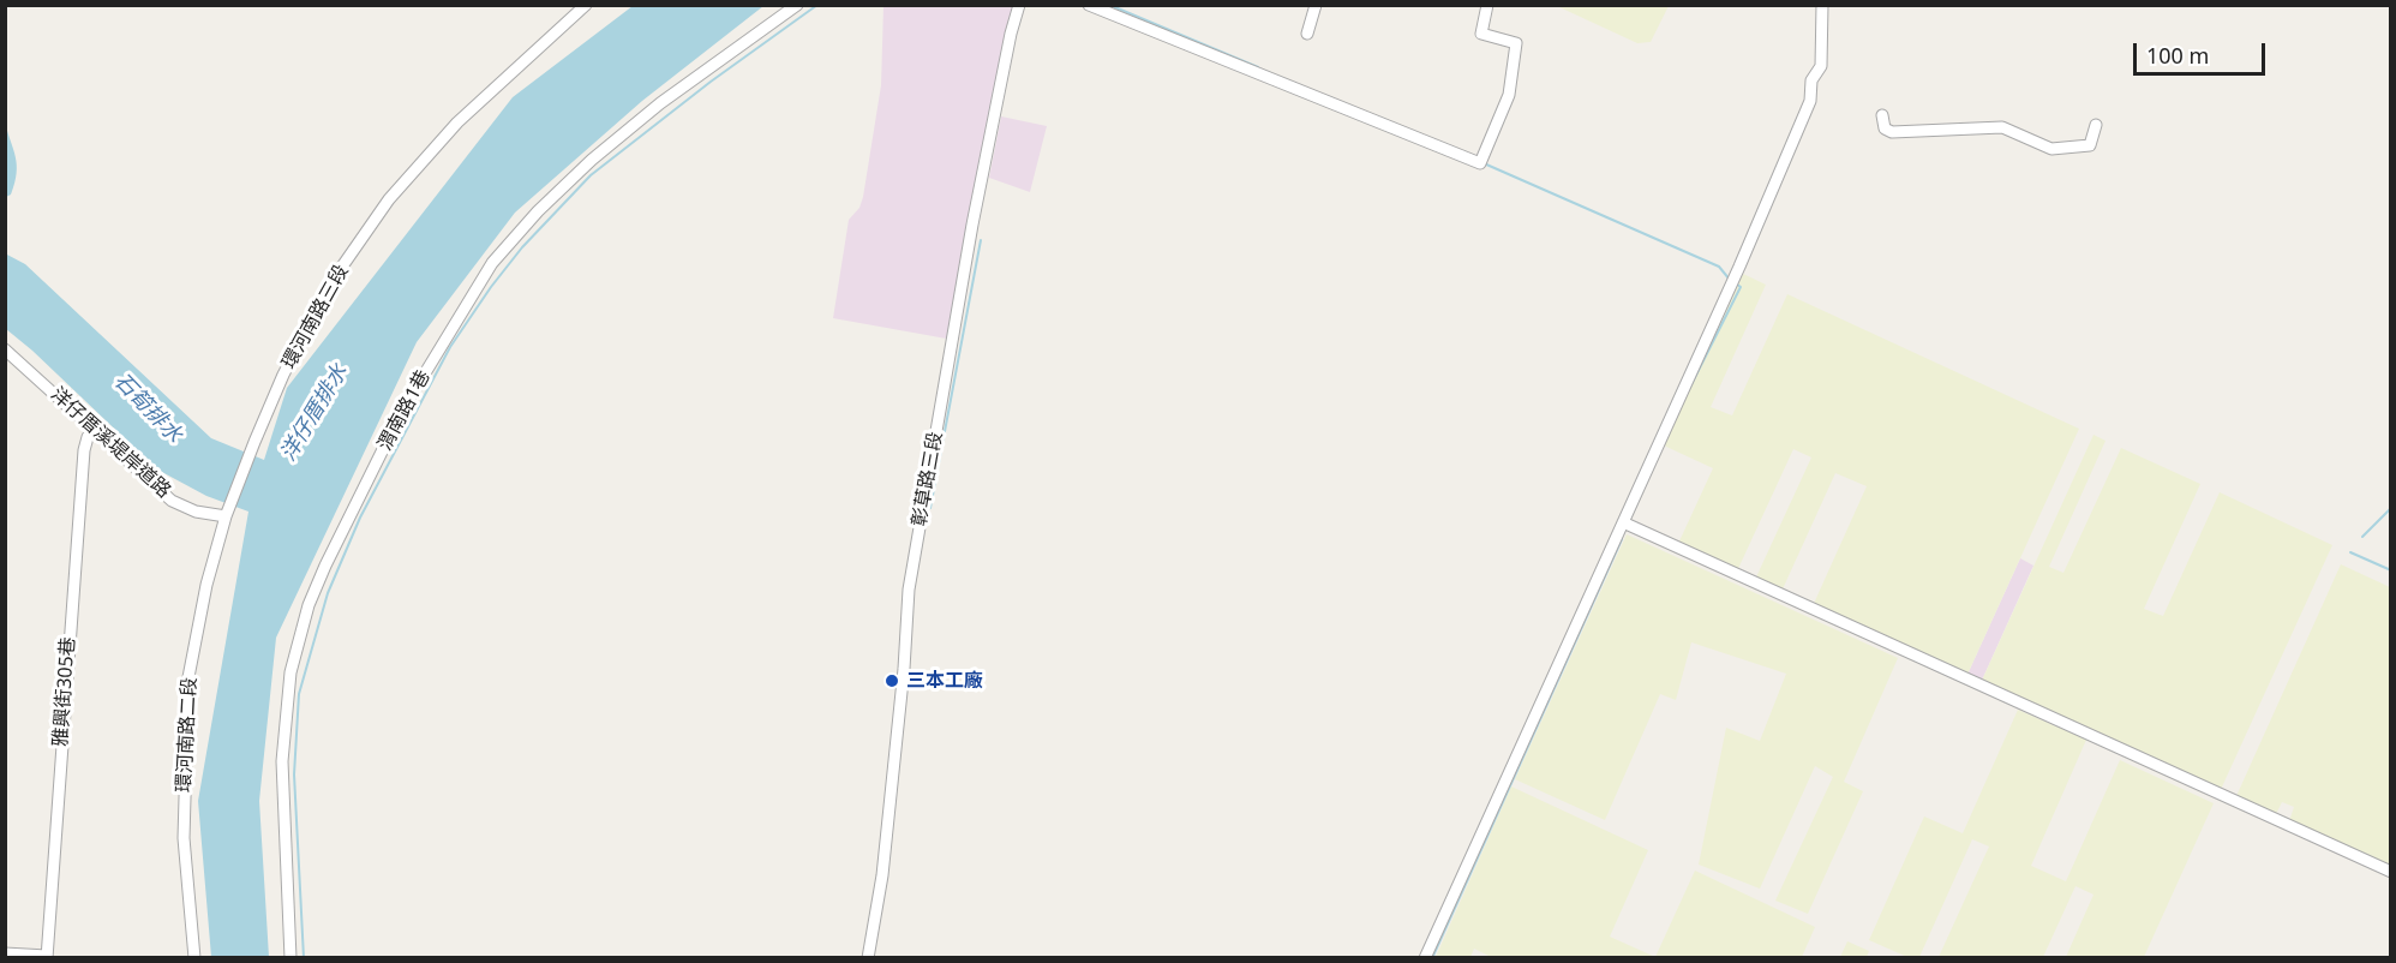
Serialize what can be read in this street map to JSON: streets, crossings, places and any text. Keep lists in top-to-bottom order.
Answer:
{
  "streets": {
    "street": [
      "環河南路三段",
      "渭南路1巷",
      "洋仔厝溪堤岸道路",
      "彰草路三段",
      "雅興街305巷",
      "環河南路二段"
    ]
  },
  "crossings": [
    ["環河南路三段", "洋仔厝溪堤岸道路"],
    ["環河南路三段", "環河南路二段"],
    ["洋仔厝溪堤岸道路", "雅興街305巷"],
    ["洋仔厝溪堤岸道路", "環河南路二段"]
  ],
  "water": ["石筍排水", "洋仔厝排水"],
  "places": ["三本工廠"],
  "scale_bar": "100 m"
}
